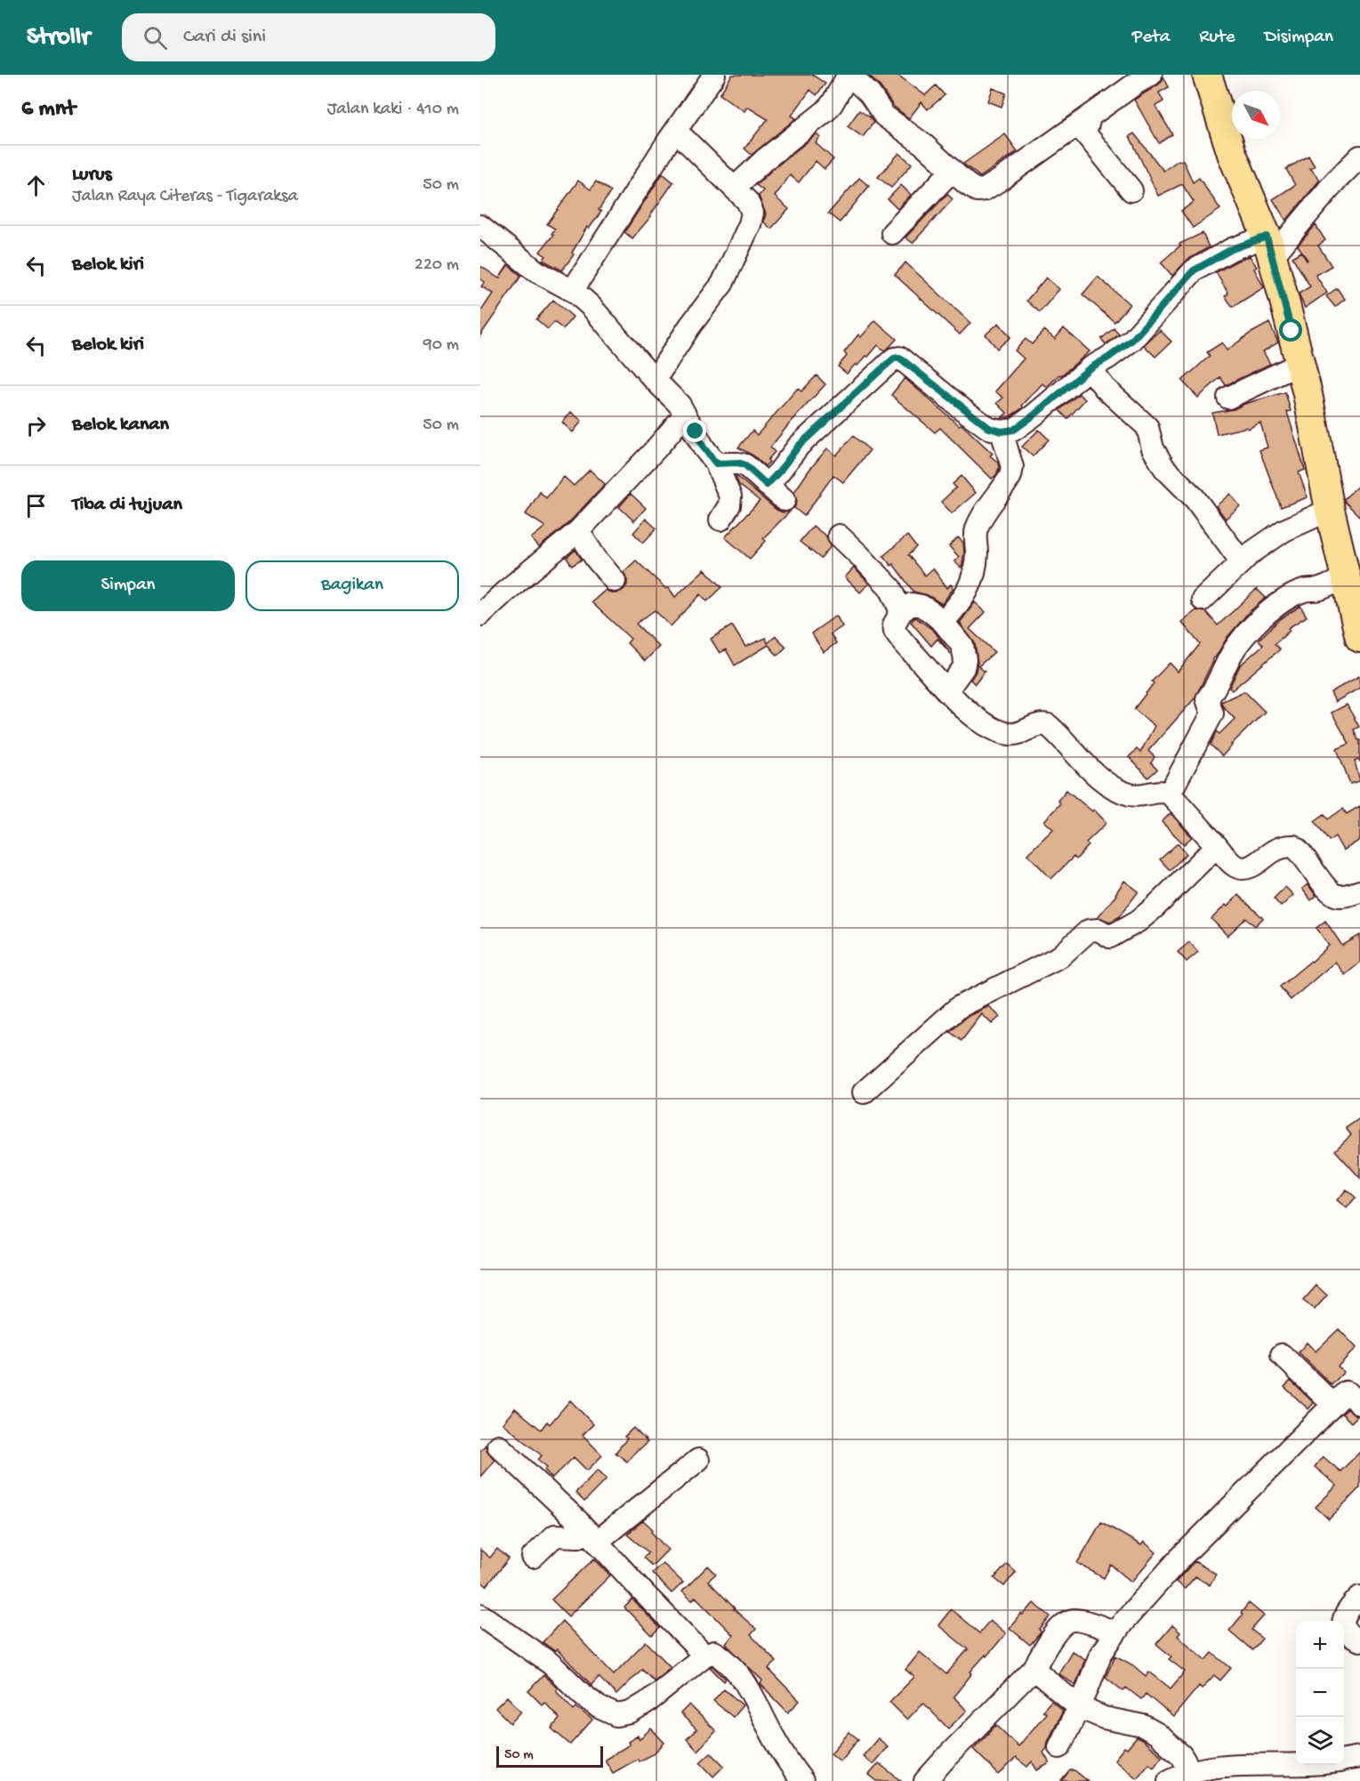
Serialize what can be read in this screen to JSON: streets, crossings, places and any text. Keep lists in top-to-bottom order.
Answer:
{
  "scale_bar": "50 m",
  "north": "bottom right",
  "page": {
    "header": "Strollr",
    "search": "Cari di sini",
    "nav": ["Peta", "Rute", "Disimpan"],
    "heading": ["6 mnt", "Jalan kaki · 410 m"],
    "list": [
      ["Lurus", "Jalan Raya Citeras - Tigaraksa", "50 m"],
      ["Belok kiri", "220 m"],
      ["Belok kiri", "90 m"],
      ["Belok kanan", "50 m"],
      "Tiba di tujuan"
    ],
    "buttons": ["Simpan", "Bagikan"],
    "map_buttons": ["+", "−"],
    "scale": "50 m"
  }
}
